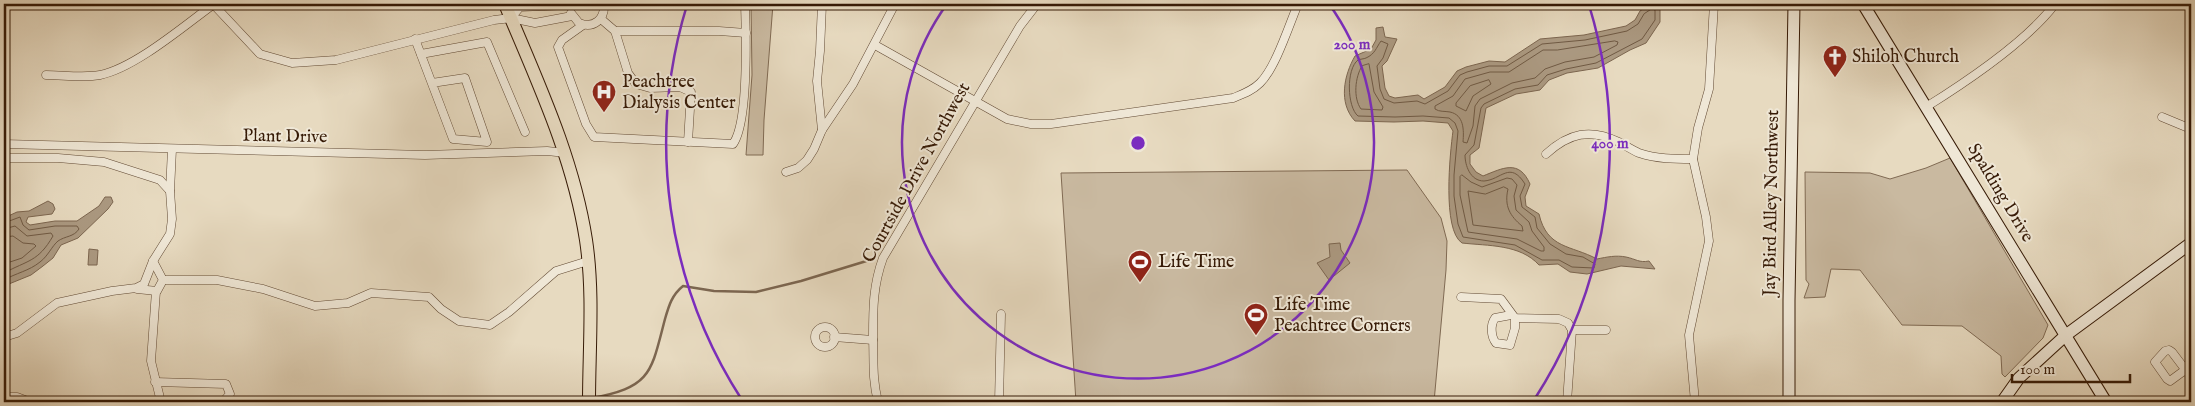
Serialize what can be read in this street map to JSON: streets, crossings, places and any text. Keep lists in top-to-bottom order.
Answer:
{
  "streets": {
    "street": [
      "Plant Drive",
      "Courtside Drive Northwest",
      "Spalding Drive",
      "Jay Bird Alley Northwest"
    ]
  },
  "places": {
    "church": ["Shiloh Church"],
    "hospital": ["Peachtree Dialysis Center"],
    "sports": ["Life Time", "Life Time Peachtree Corners"]
  },
  "scale_bar": "100 m",
  "rings": ["200 m", "400 m"]
}
